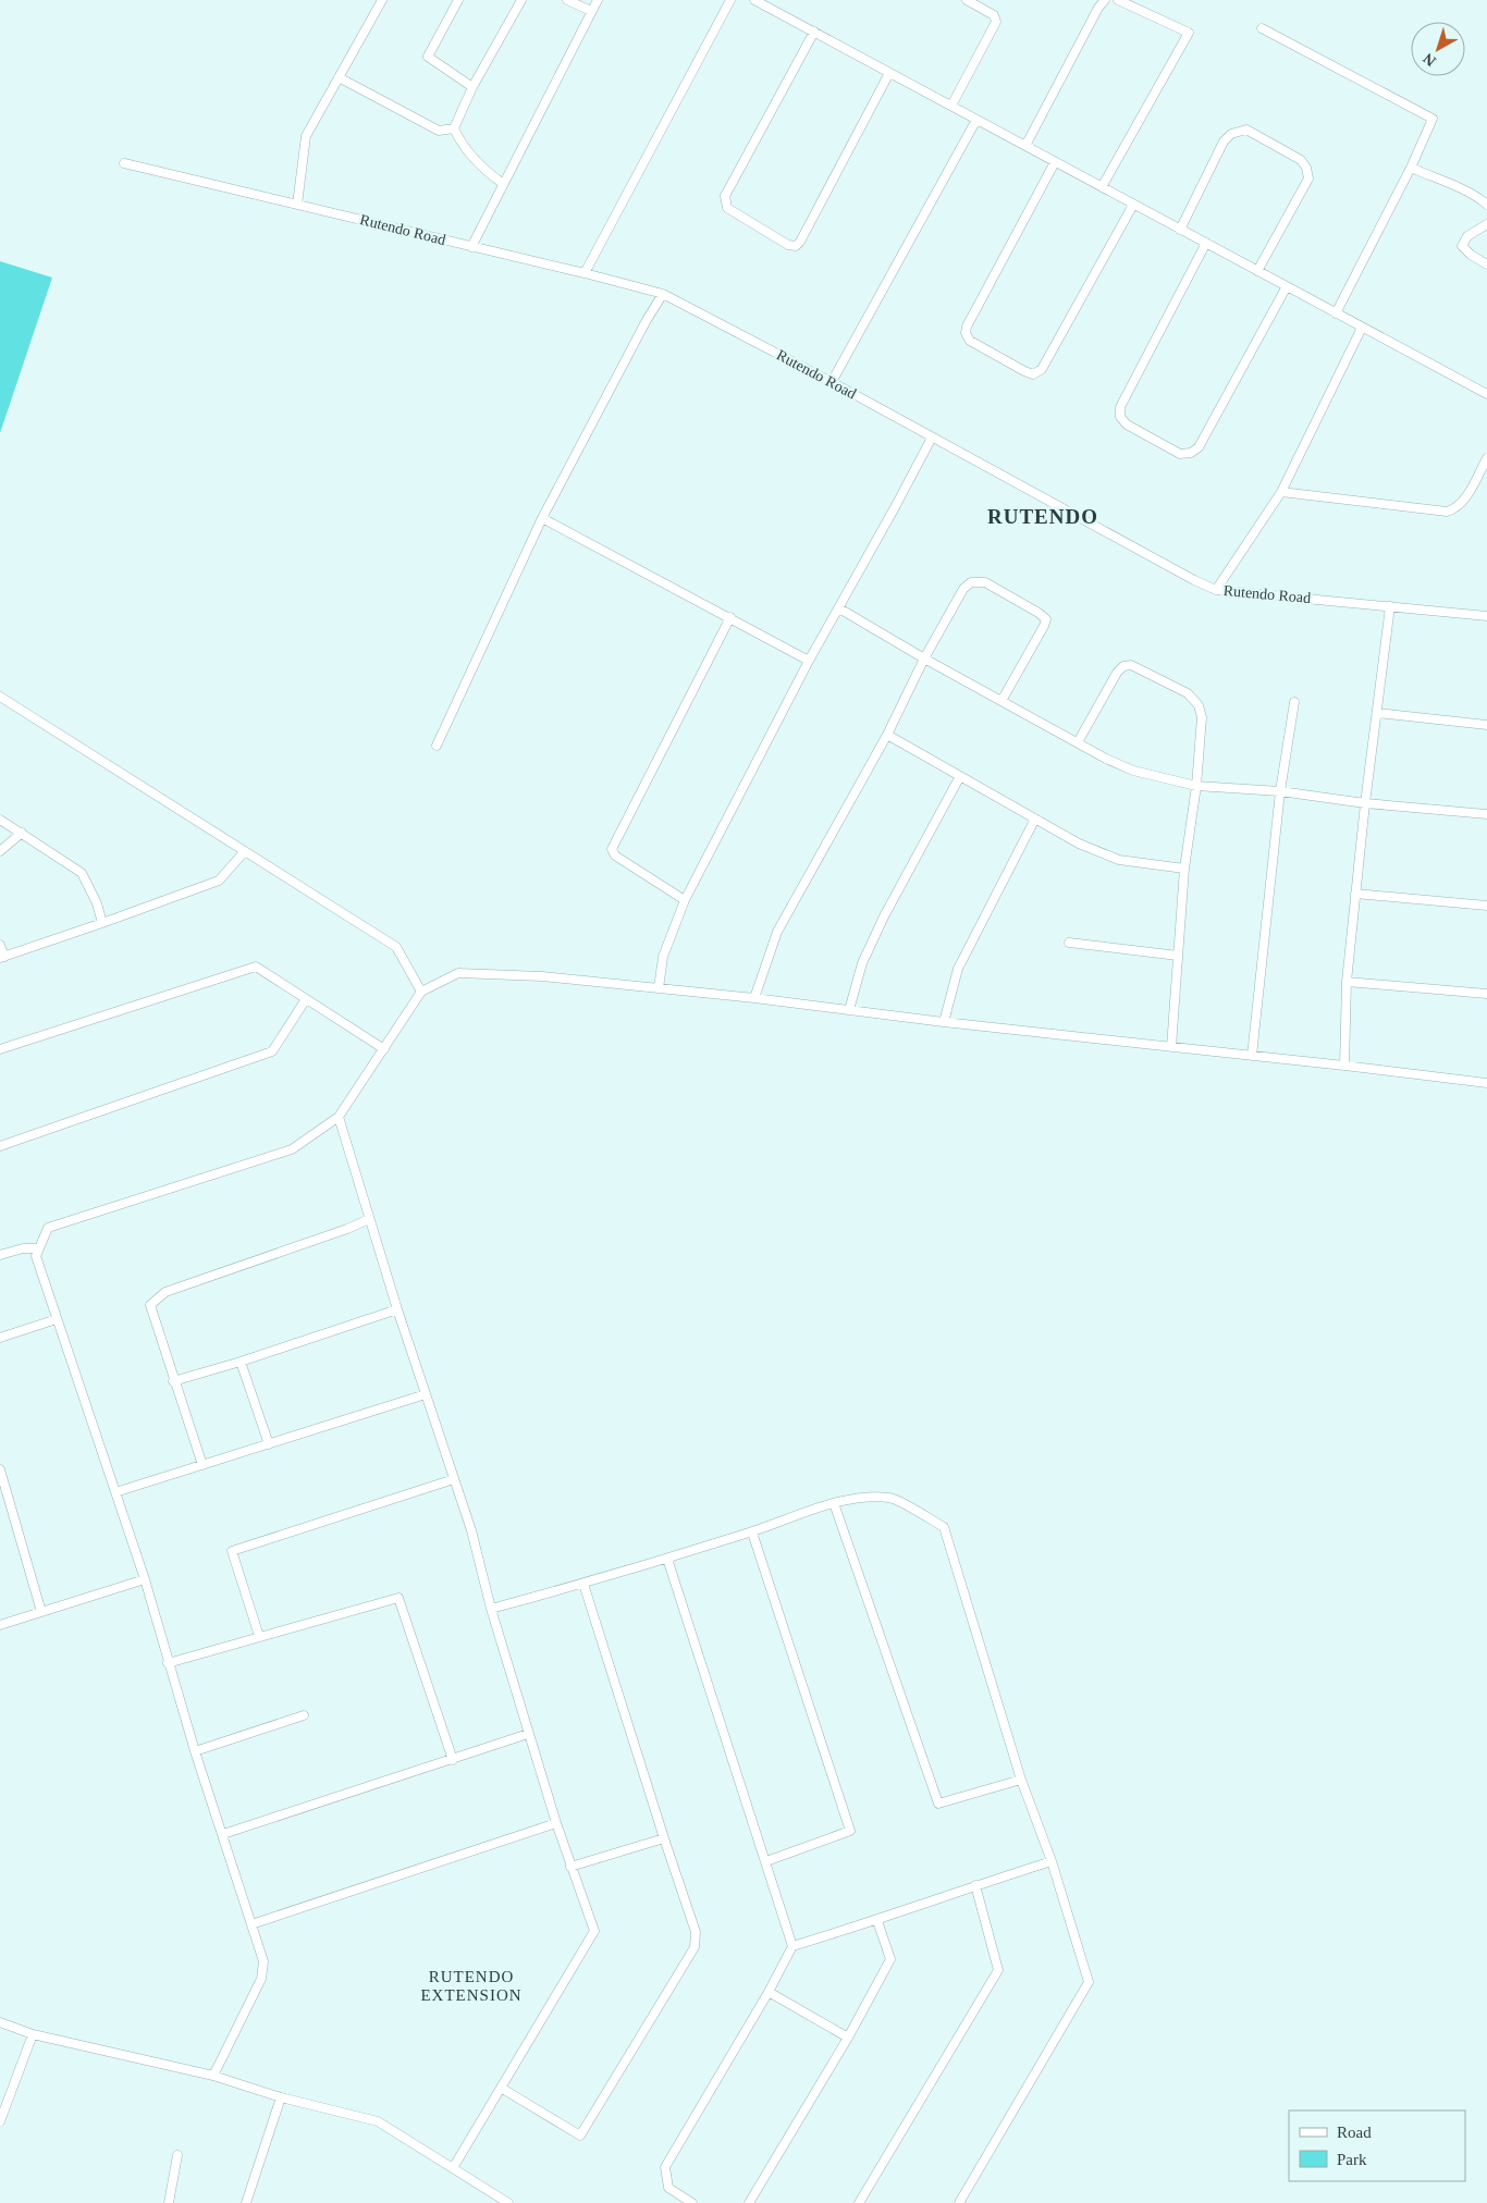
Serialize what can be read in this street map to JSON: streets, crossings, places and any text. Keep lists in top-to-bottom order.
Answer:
{
  "streets": {
    "street": ["Rutendo Road"]
  },
  "districts": ["RUTENDO", "RUTENDO EXTENSION"],
  "legend": ["Road", "Park"],
  "north": "bottom left"
}
